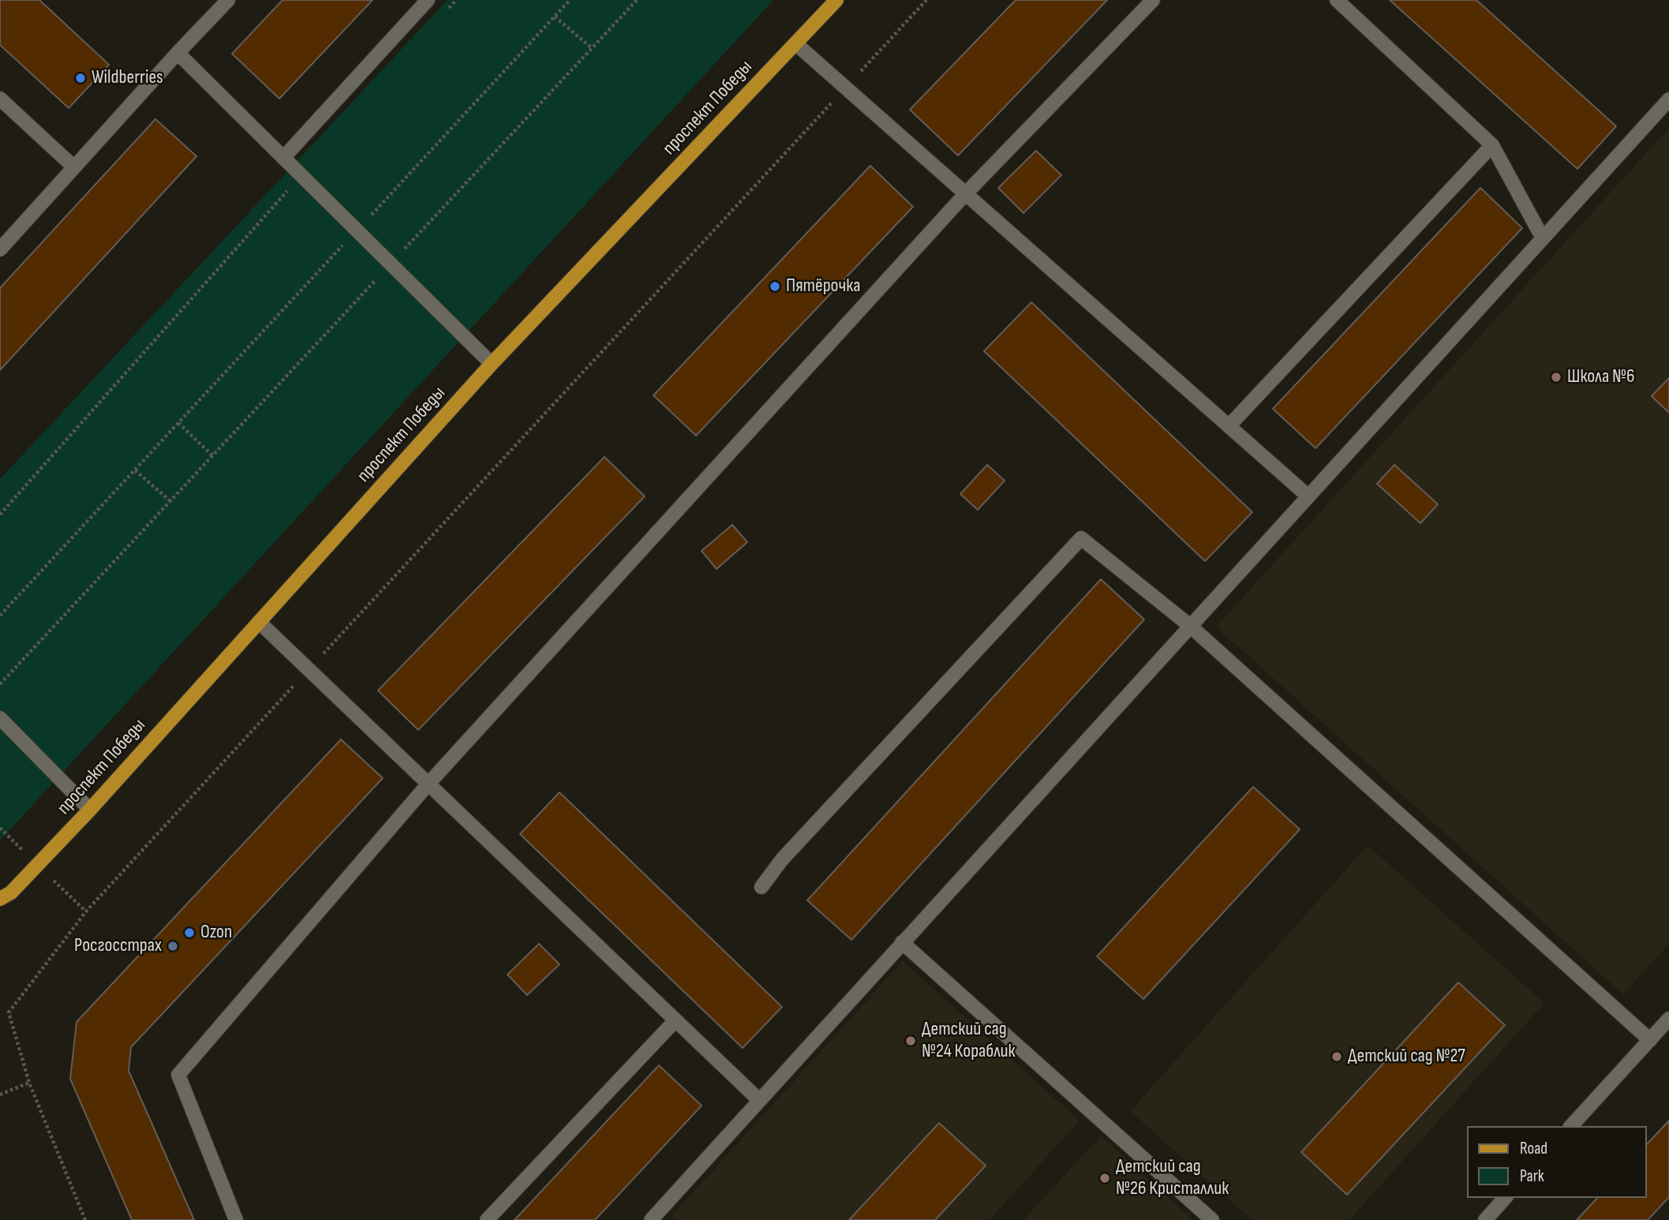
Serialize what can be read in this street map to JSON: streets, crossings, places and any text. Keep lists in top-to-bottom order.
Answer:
{
  "streets": {
    "main road": ["проспект Победы"]
  },
  "places": [
    "Wildberries",
    "Пятёрочка",
    "Школа №6",
    "Ozon",
    "Росгосстрах",
    "Детский сад №24 Кораблик",
    "Детский сад №27",
    "Детский сад №26 Кристаллик"
  ],
  "legend": ["Road", "Park"]
}
